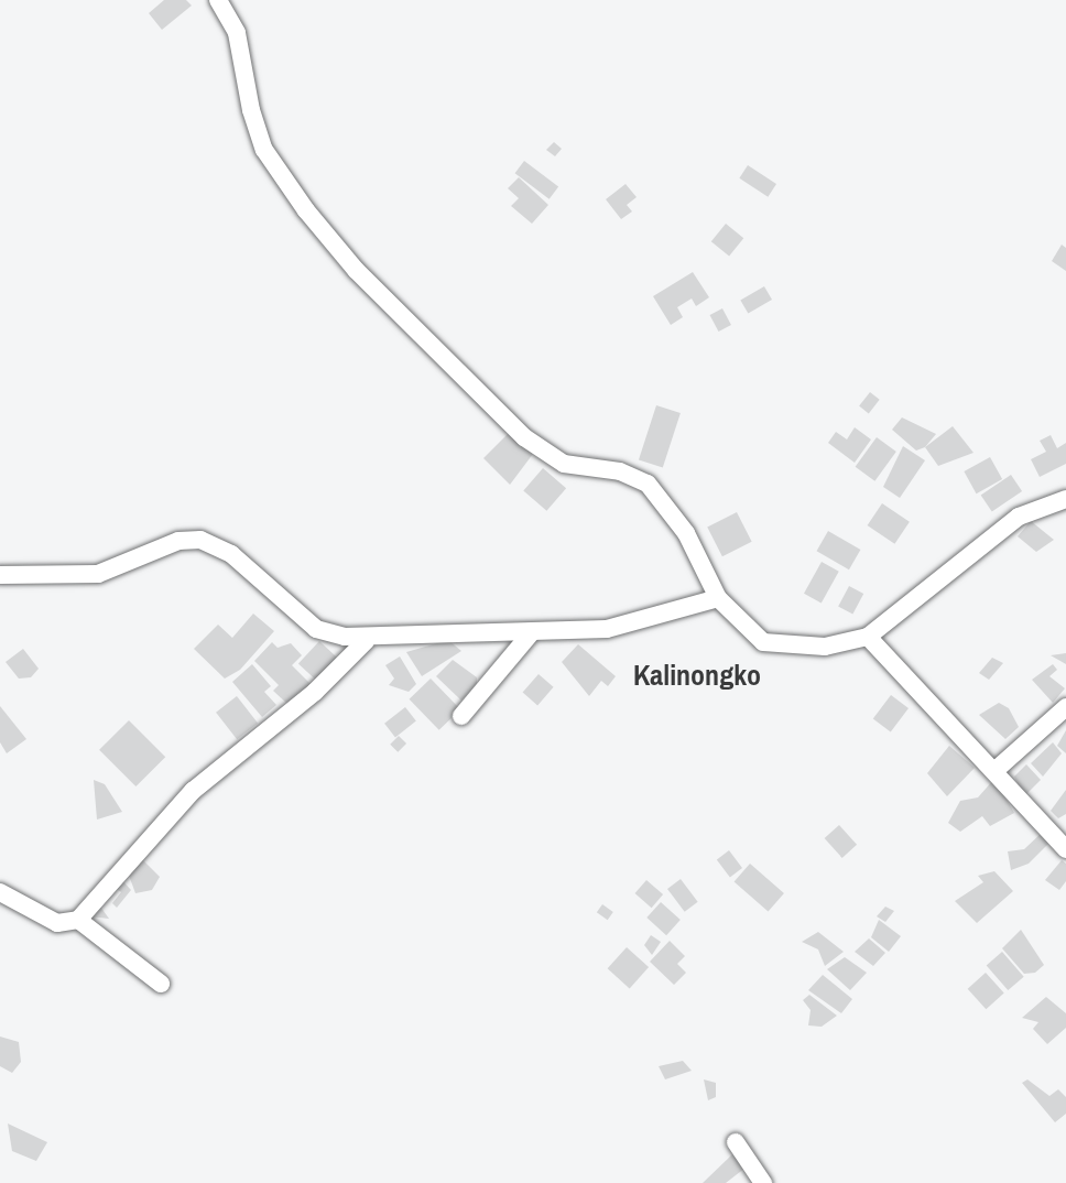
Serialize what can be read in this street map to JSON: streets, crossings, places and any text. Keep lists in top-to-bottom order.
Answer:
{
  "districts": ["Kalinongko"]
}
